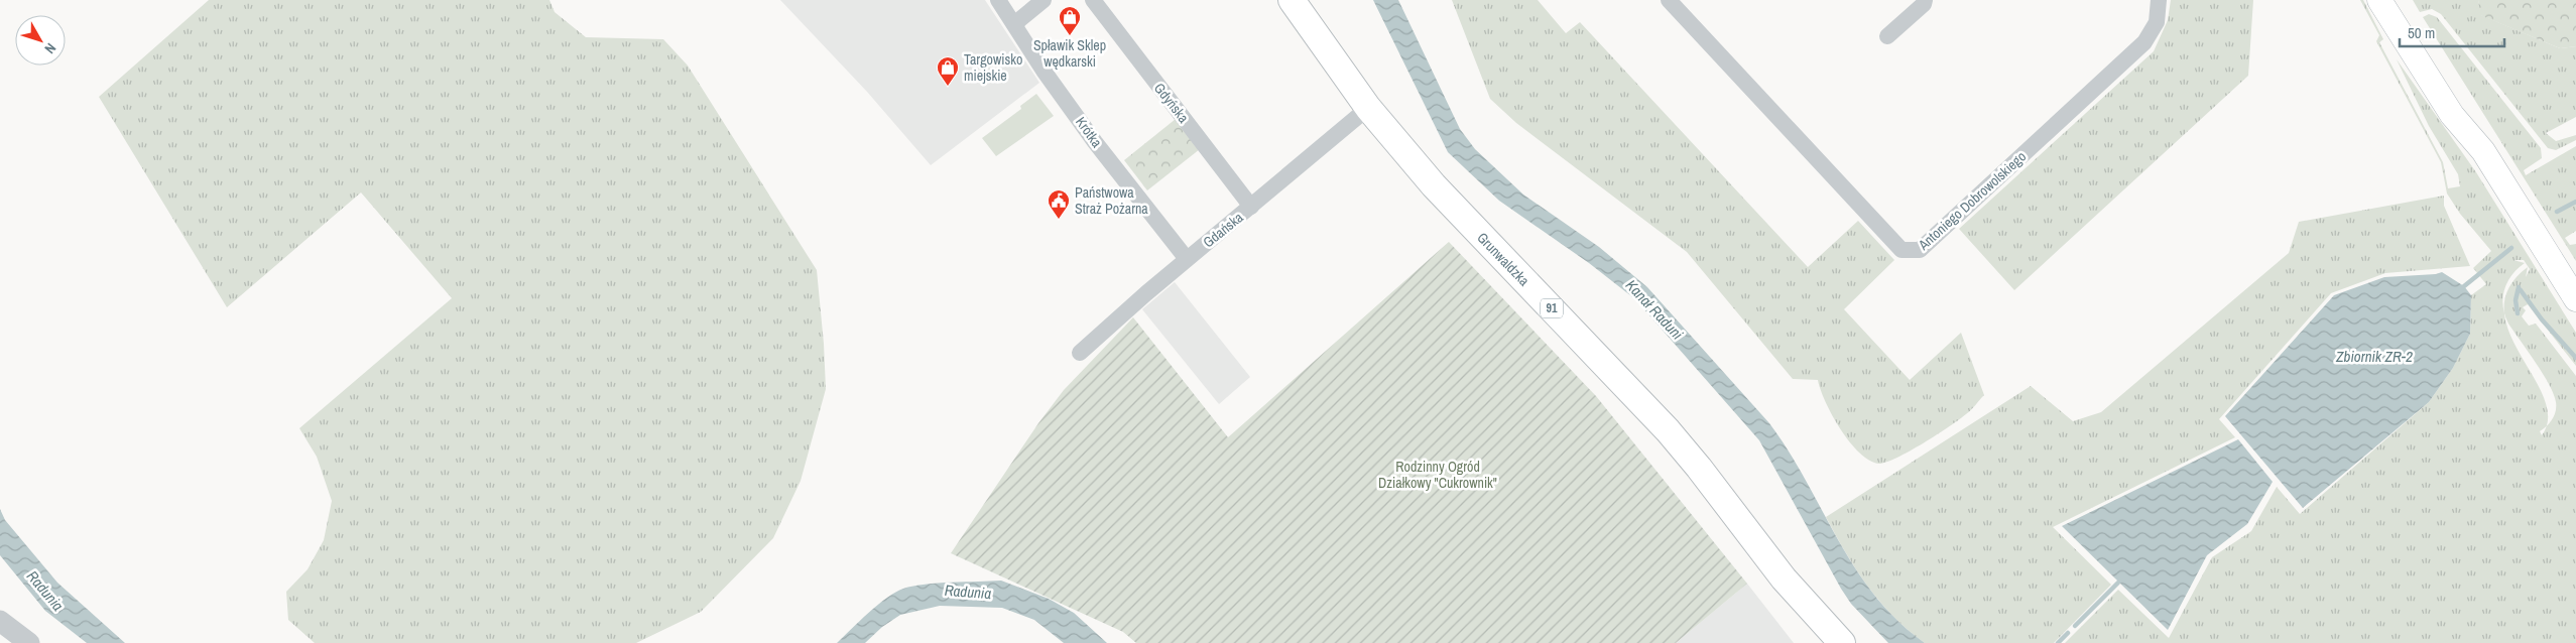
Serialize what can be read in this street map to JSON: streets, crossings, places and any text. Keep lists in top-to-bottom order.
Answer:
{
  "streets": {
    "main road": ["Grunwaldzka", "91"],
    "street": [
      "Gdyńska",
      "Krótka",
      "Antoniego Dobrowolskiego",
      "Gdańska"
    ]
  },
  "crossings": [
    ["Gdyńska", "Gdańska"],
    ["Krótka", "Gdańska"],
    ["Gdańska", "Grunwaldzka"]
  ],
  "water": ["Kanał Raduni", "Zbiornik ZR-2", "Radunia"],
  "parks": ["Rodzinny Ogród Działkowy \"Cukrownik\""],
  "places": {
    "shop": ["Spławik Sklep wędkarski", "Targowisko miejskie"],
    "public building": ["Państwowa Straż Pożarna"]
  },
  "scale_bar": "50 m",
  "north": "bottom right"
}
